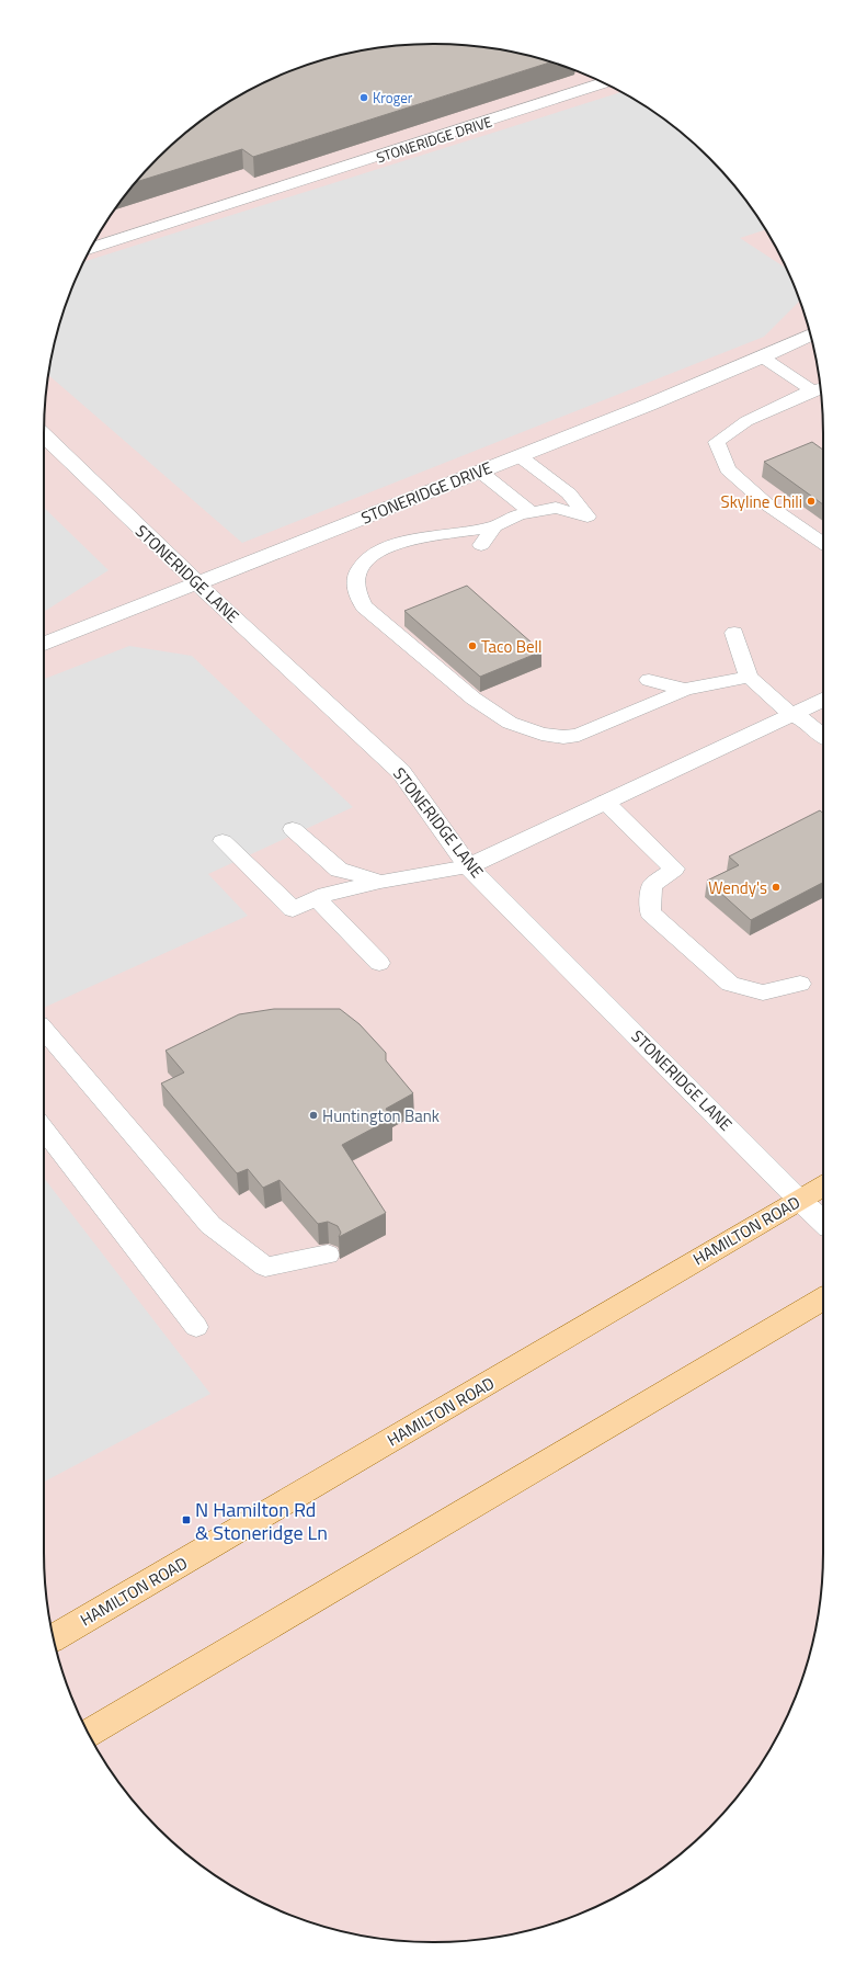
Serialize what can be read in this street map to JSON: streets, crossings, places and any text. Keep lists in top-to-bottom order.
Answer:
{
  "streets": {
    "main road": ["HAMILTON ROAD"],
    "street": ["STONERIDGE DRIVE", "STONERIDGE LANE"]
  },
  "crossings": [
    ["STONERIDGE DRIVE", "STONERIDGE LANE"],
    ["STONERIDGE LANE", "HAMILTON ROAD"]
  ],
  "places": {
    "other": [
      "Kroger",
      "Skyline Chili",
      "Taco Bell",
      "Wendy's",
      "Huntington Bank"
    ],
    "transit": ["N Hamilton Rd & Stoneridge Ln"]
  }
}
